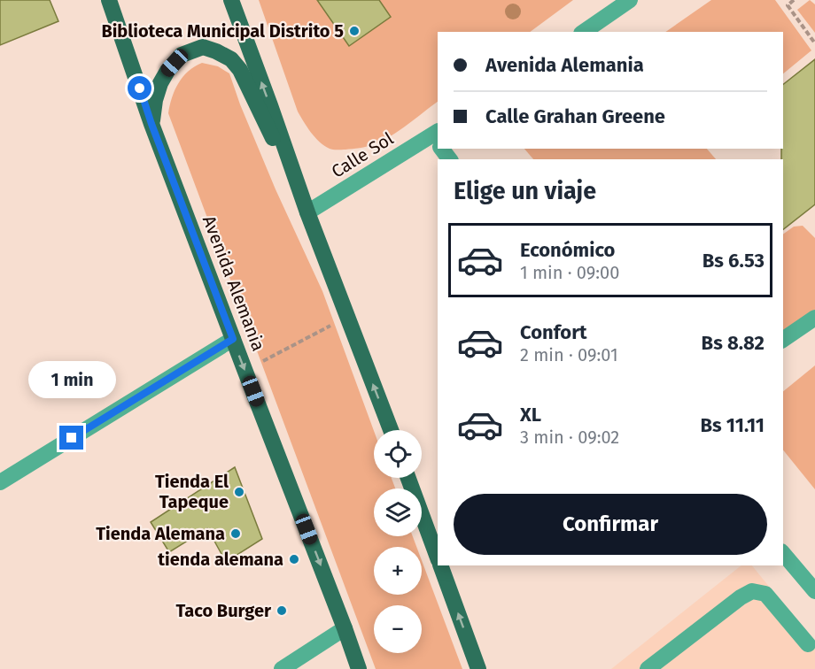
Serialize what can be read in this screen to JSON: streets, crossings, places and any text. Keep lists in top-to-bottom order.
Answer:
{
  "streets": {
    "main road": ["Avenida Alemania"],
    "street": ["Calle Sol"]
  },
  "places": [
    "Biblioteca Municipal Distrito 5",
    "Tienda El Tapeque",
    "Tienda Alemana",
    "tienda alemana",
    "Taco Burger"
  ],
  "page": {
    "banner": ["Avenida Alemania", "Calle Grahan Greene"],
    "heading": "Elige un viaje",
    "list": [
      {
        "name": "Económico",
        "note": "1 min · 09:00",
        "value": "Bs 6.53"
      },
      {
        "name": "Confort",
        "note": "2 min · 09:01",
        "value": "Bs 8.82"
      },
      {
        "name": "XL",
        "note": "3 min · 09:02",
        "value": "Bs 11.11"
      }
    ],
    "bubble": "1 min",
    "map_buttons": ["+", "−"],
    "buttons": "Confirmar"
  }
}
